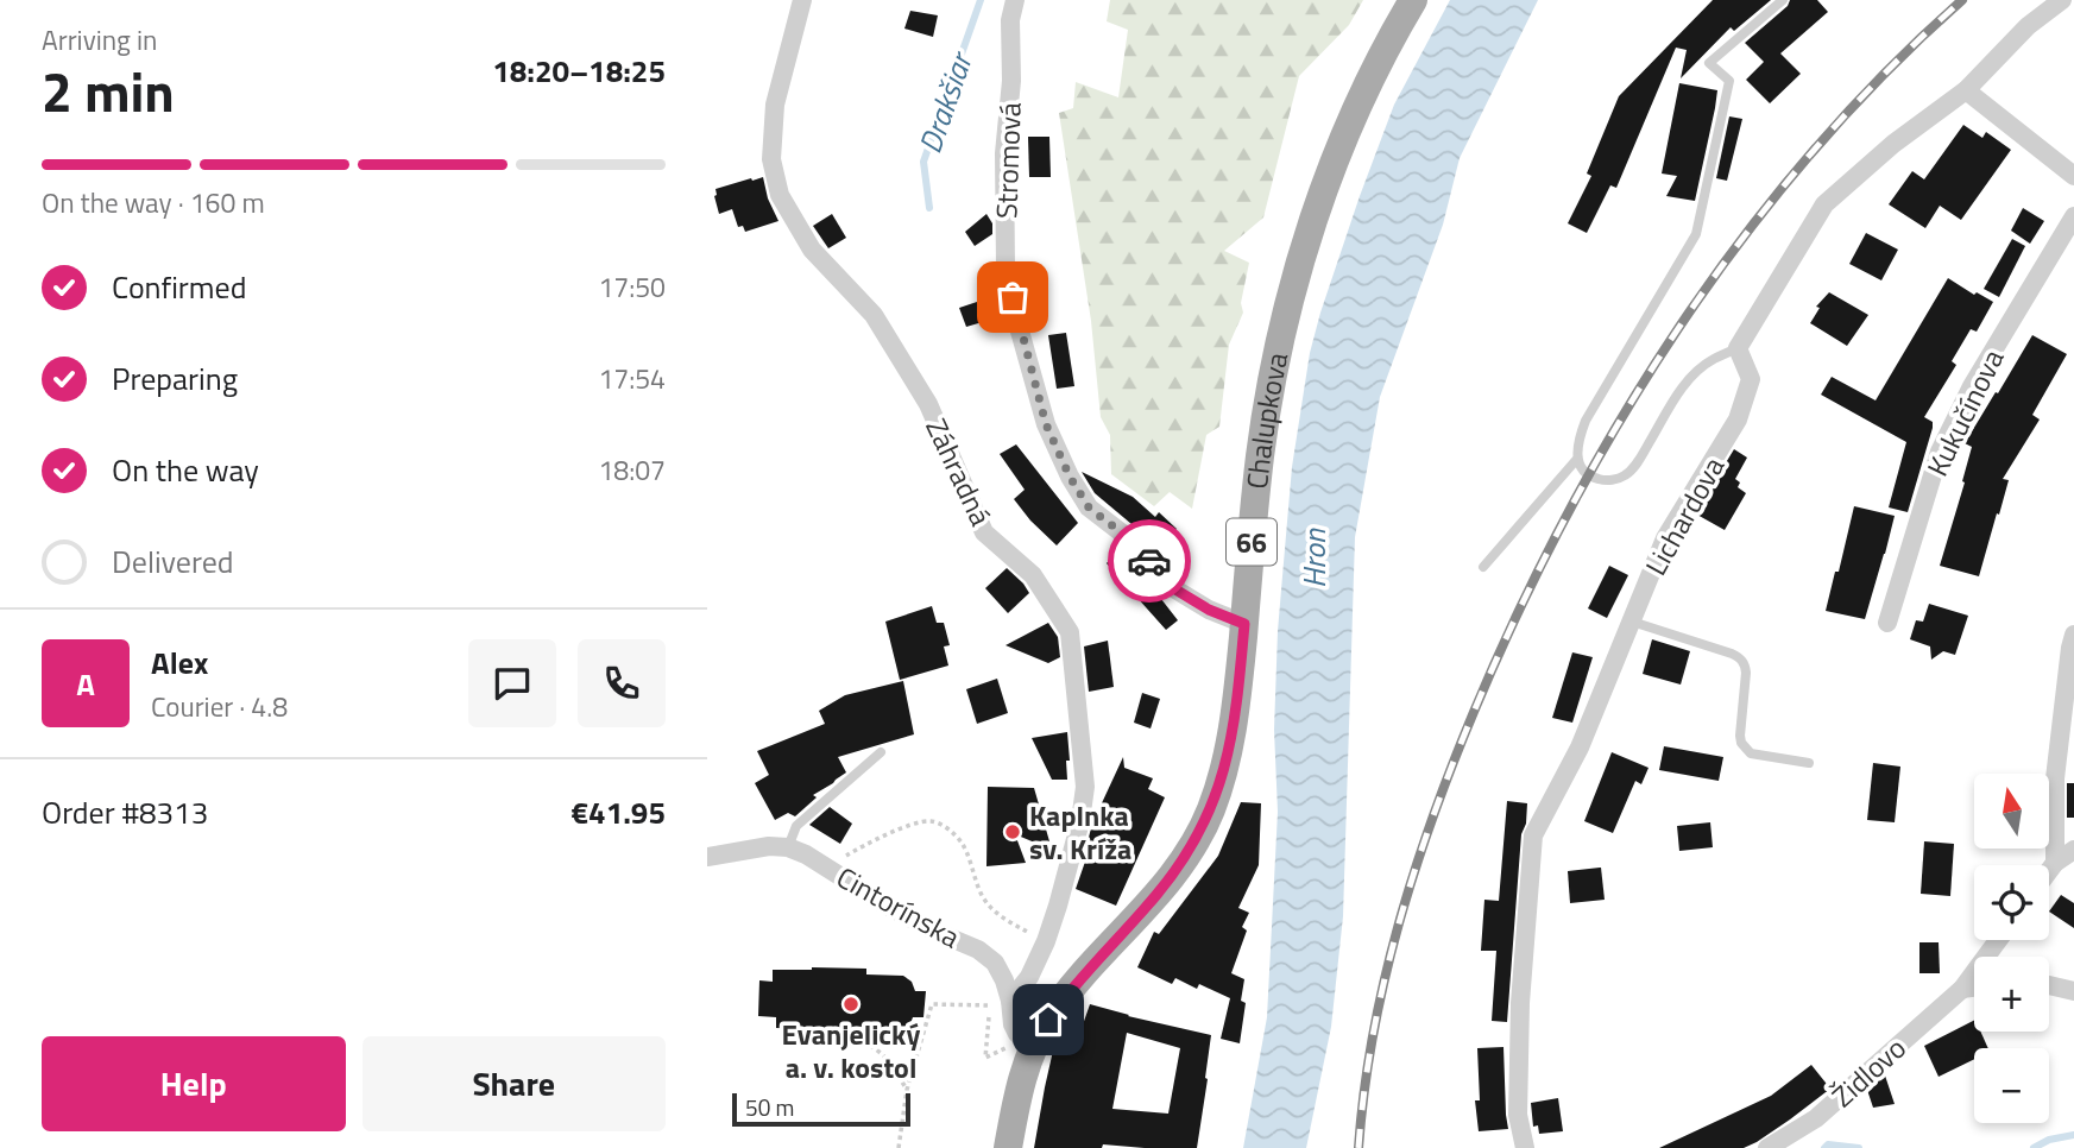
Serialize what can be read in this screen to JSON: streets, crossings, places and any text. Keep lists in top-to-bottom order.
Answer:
{
  "streets": {
    "main road": ["Chalupkova", "66"],
    "street": [
      "Stromová",
      "Kukučínova",
      "Záhradná",
      "Lichardova",
      "Cintorínska",
      "Židlovo"
    ]
  },
  "crossings": [
    ["Stromová", "Chalupkova"],
    ["Chalupkova", "Cintorínska"],
    ["Záhradná", "Cintorínska"]
  ],
  "water": ["Drakšiar", "Hron"],
  "places": ["Kaplnka sv. Kríža", "Evanjelický a. v. kostol"],
  "scale_bar": "50 m",
  "north": "top",
  "page": {
    "heading": ["2 min", "Arriving in", "18:20–18:25"],
    "panel": [
      "Alex",
      "Courier · 4.8",
      "Order #8313",
      "€41.95"
    ],
    "bar": "On the way · 160 m",
    "list": [
      ["Confirmed", "17:50"],
      ["Preparing", "17:54"],
      ["On the way", "18:07"],
      "Delivered"
    ],
    "round": "A",
    "map_buttons": ["+", "−"],
    "buttons": ["Help", "Share"],
    "scale": "50 m"
  }
}
